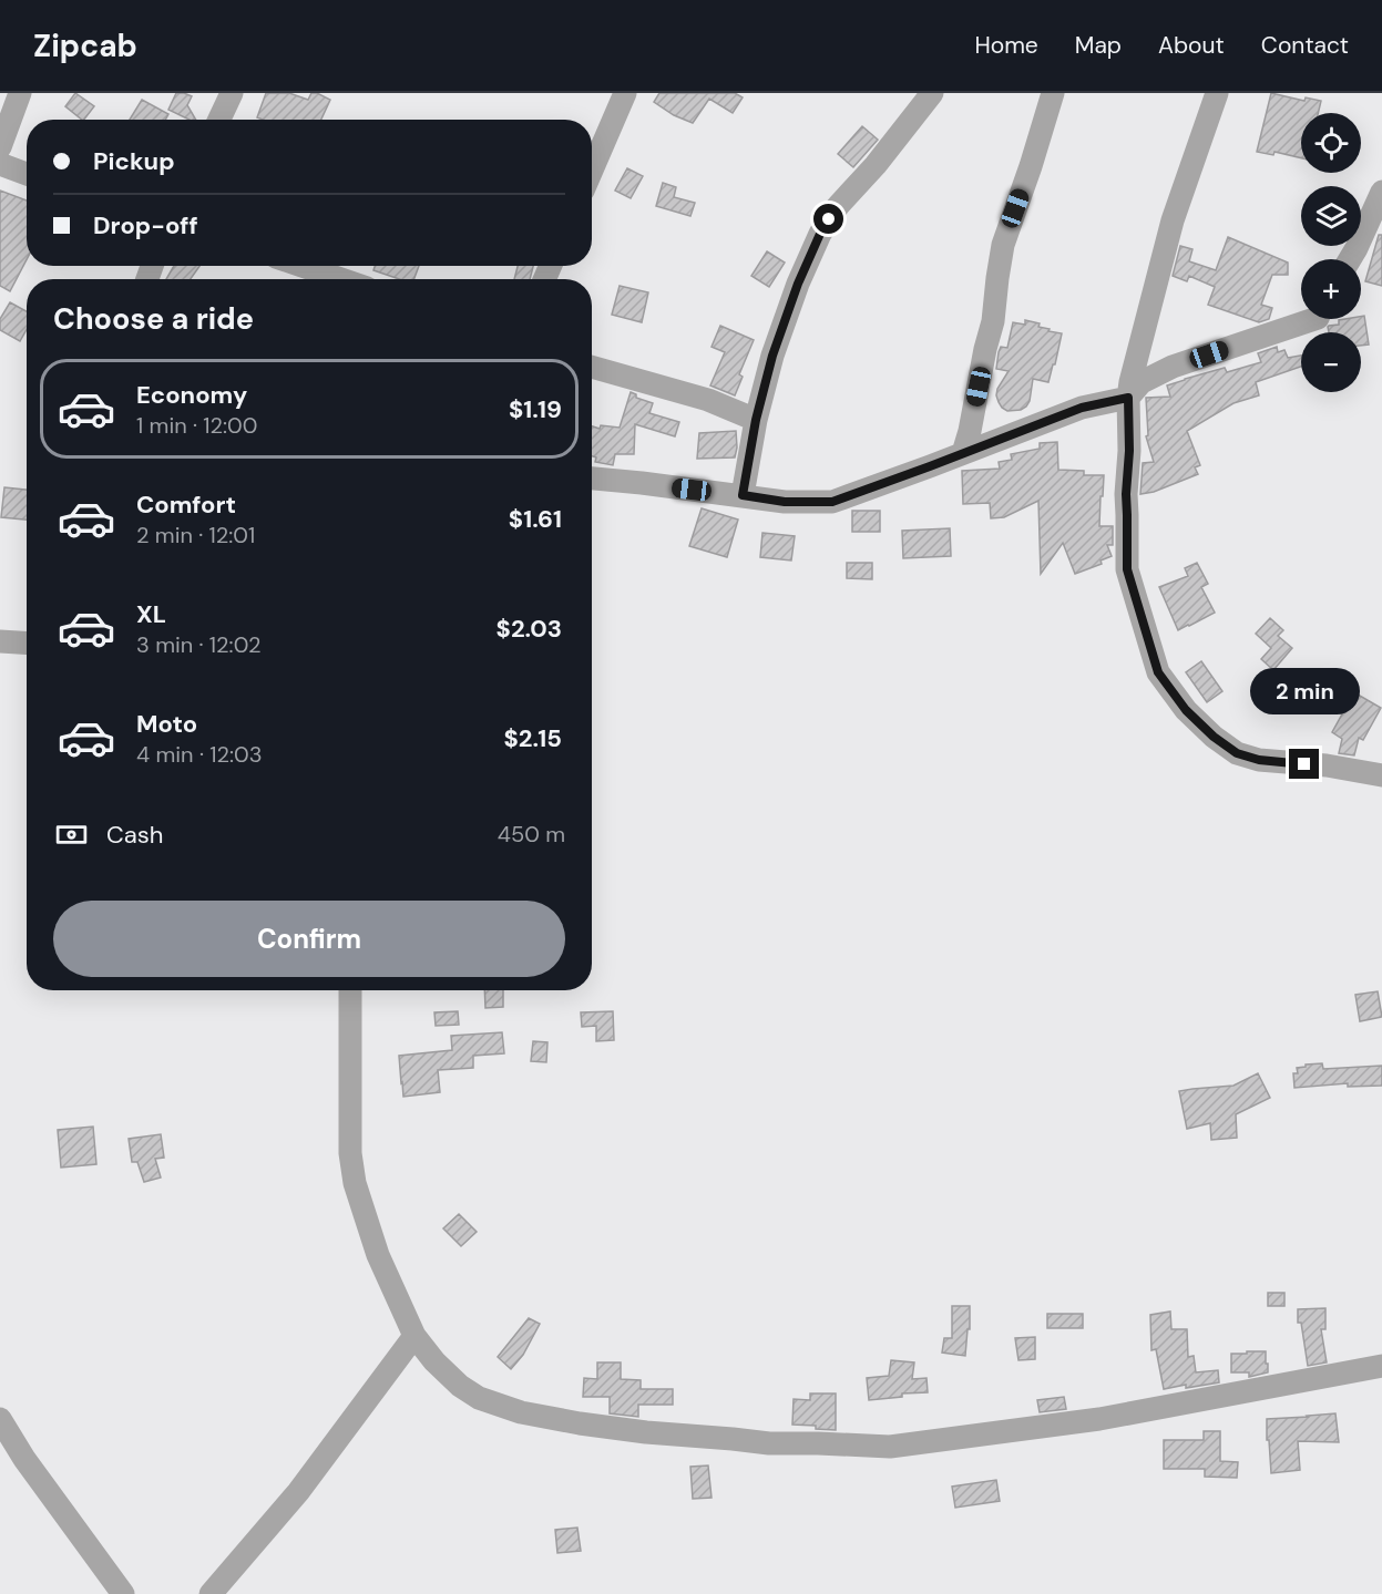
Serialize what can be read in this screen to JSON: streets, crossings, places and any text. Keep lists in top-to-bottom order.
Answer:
{
  "page": {
    "header": "Zipcab",
    "nav": [
      "Home",
      "Map",
      "About",
      "Contact"
    ],
    "map_buttons": ["+", "−"],
    "banner": ["Pickup", "Drop-off"],
    "heading": "Choose a ride",
    "list": [
      {
        "name": "Economy",
        "note": "1 min · 12:00",
        "value": "$1.19"
      },
      {
        "name": "Comfort",
        "note": "2 min · 12:01",
        "value": "$1.61"
      },
      {
        "name": "XL",
        "note": "3 min · 12:02",
        "value": "$2.03"
      },
      {
        "name": "Moto",
        "note": "4 min · 12:03",
        "value": "$2.15"
      }
    ],
    "bubble": "2 min",
    "pay": ["Cash", "450 m"],
    "buttons": "Confirm"
  }
}
